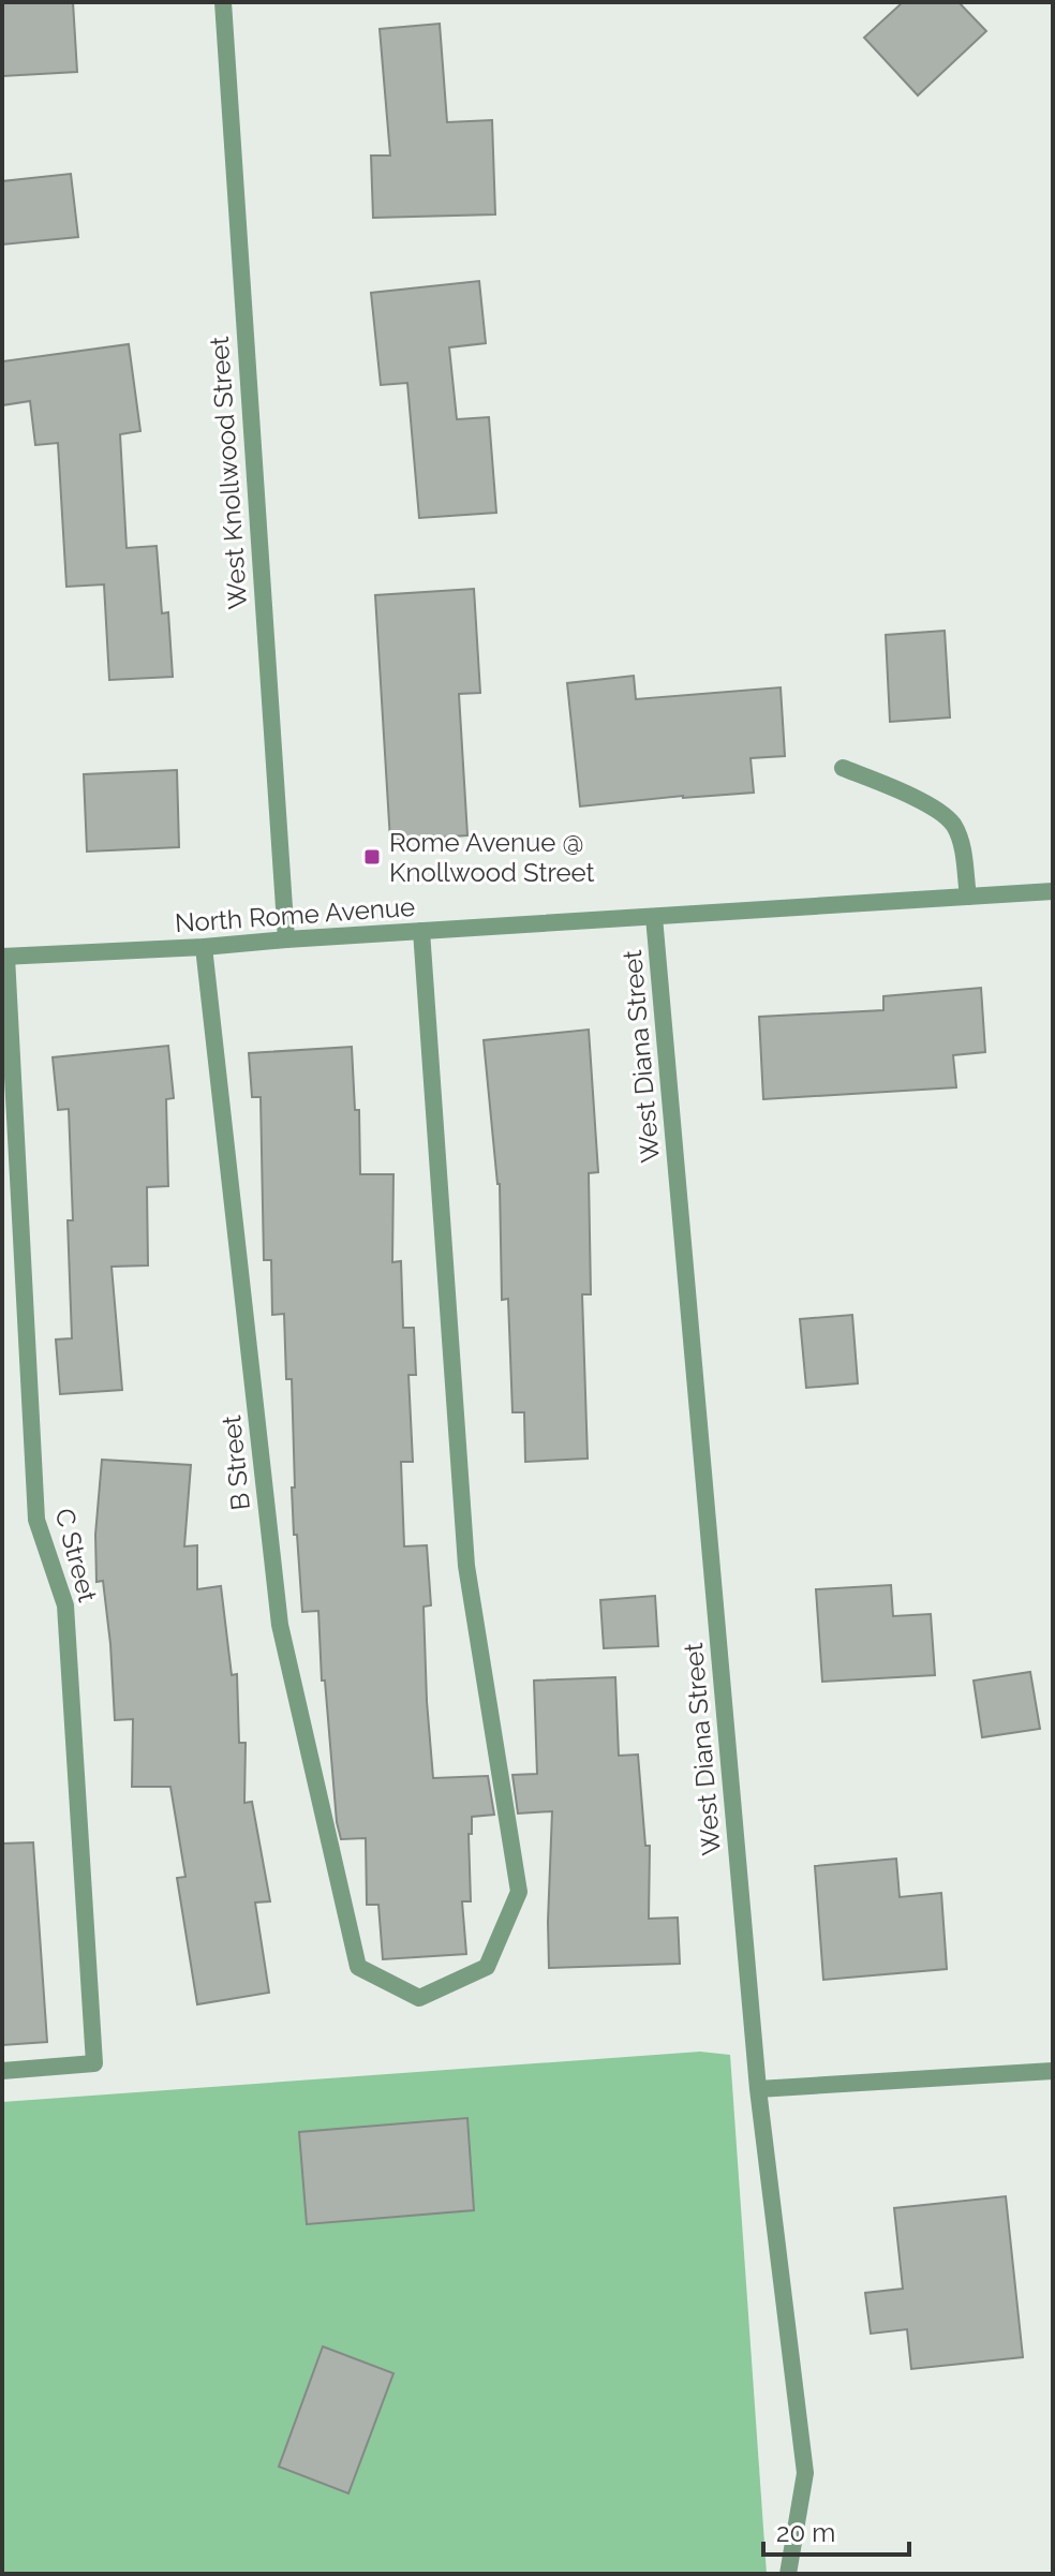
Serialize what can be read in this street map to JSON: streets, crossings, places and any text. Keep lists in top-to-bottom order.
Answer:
{
  "streets": {
    "street": [
      "West Knollwood Street",
      "North Rome Avenue",
      "West Diana Street",
      "B Street",
      "C Street"
    ]
  },
  "crossings": [
    ["West Knollwood Street", "North Rome Avenue"],
    ["North Rome Avenue", "West Diana Street"],
    ["North Rome Avenue", "B Street"],
    ["North Rome Avenue", "C Street"]
  ],
  "places": {
    "transit": ["Rome Avenue @ Knollwood Street"]
  },
  "scale_bar": "20 m"
}
